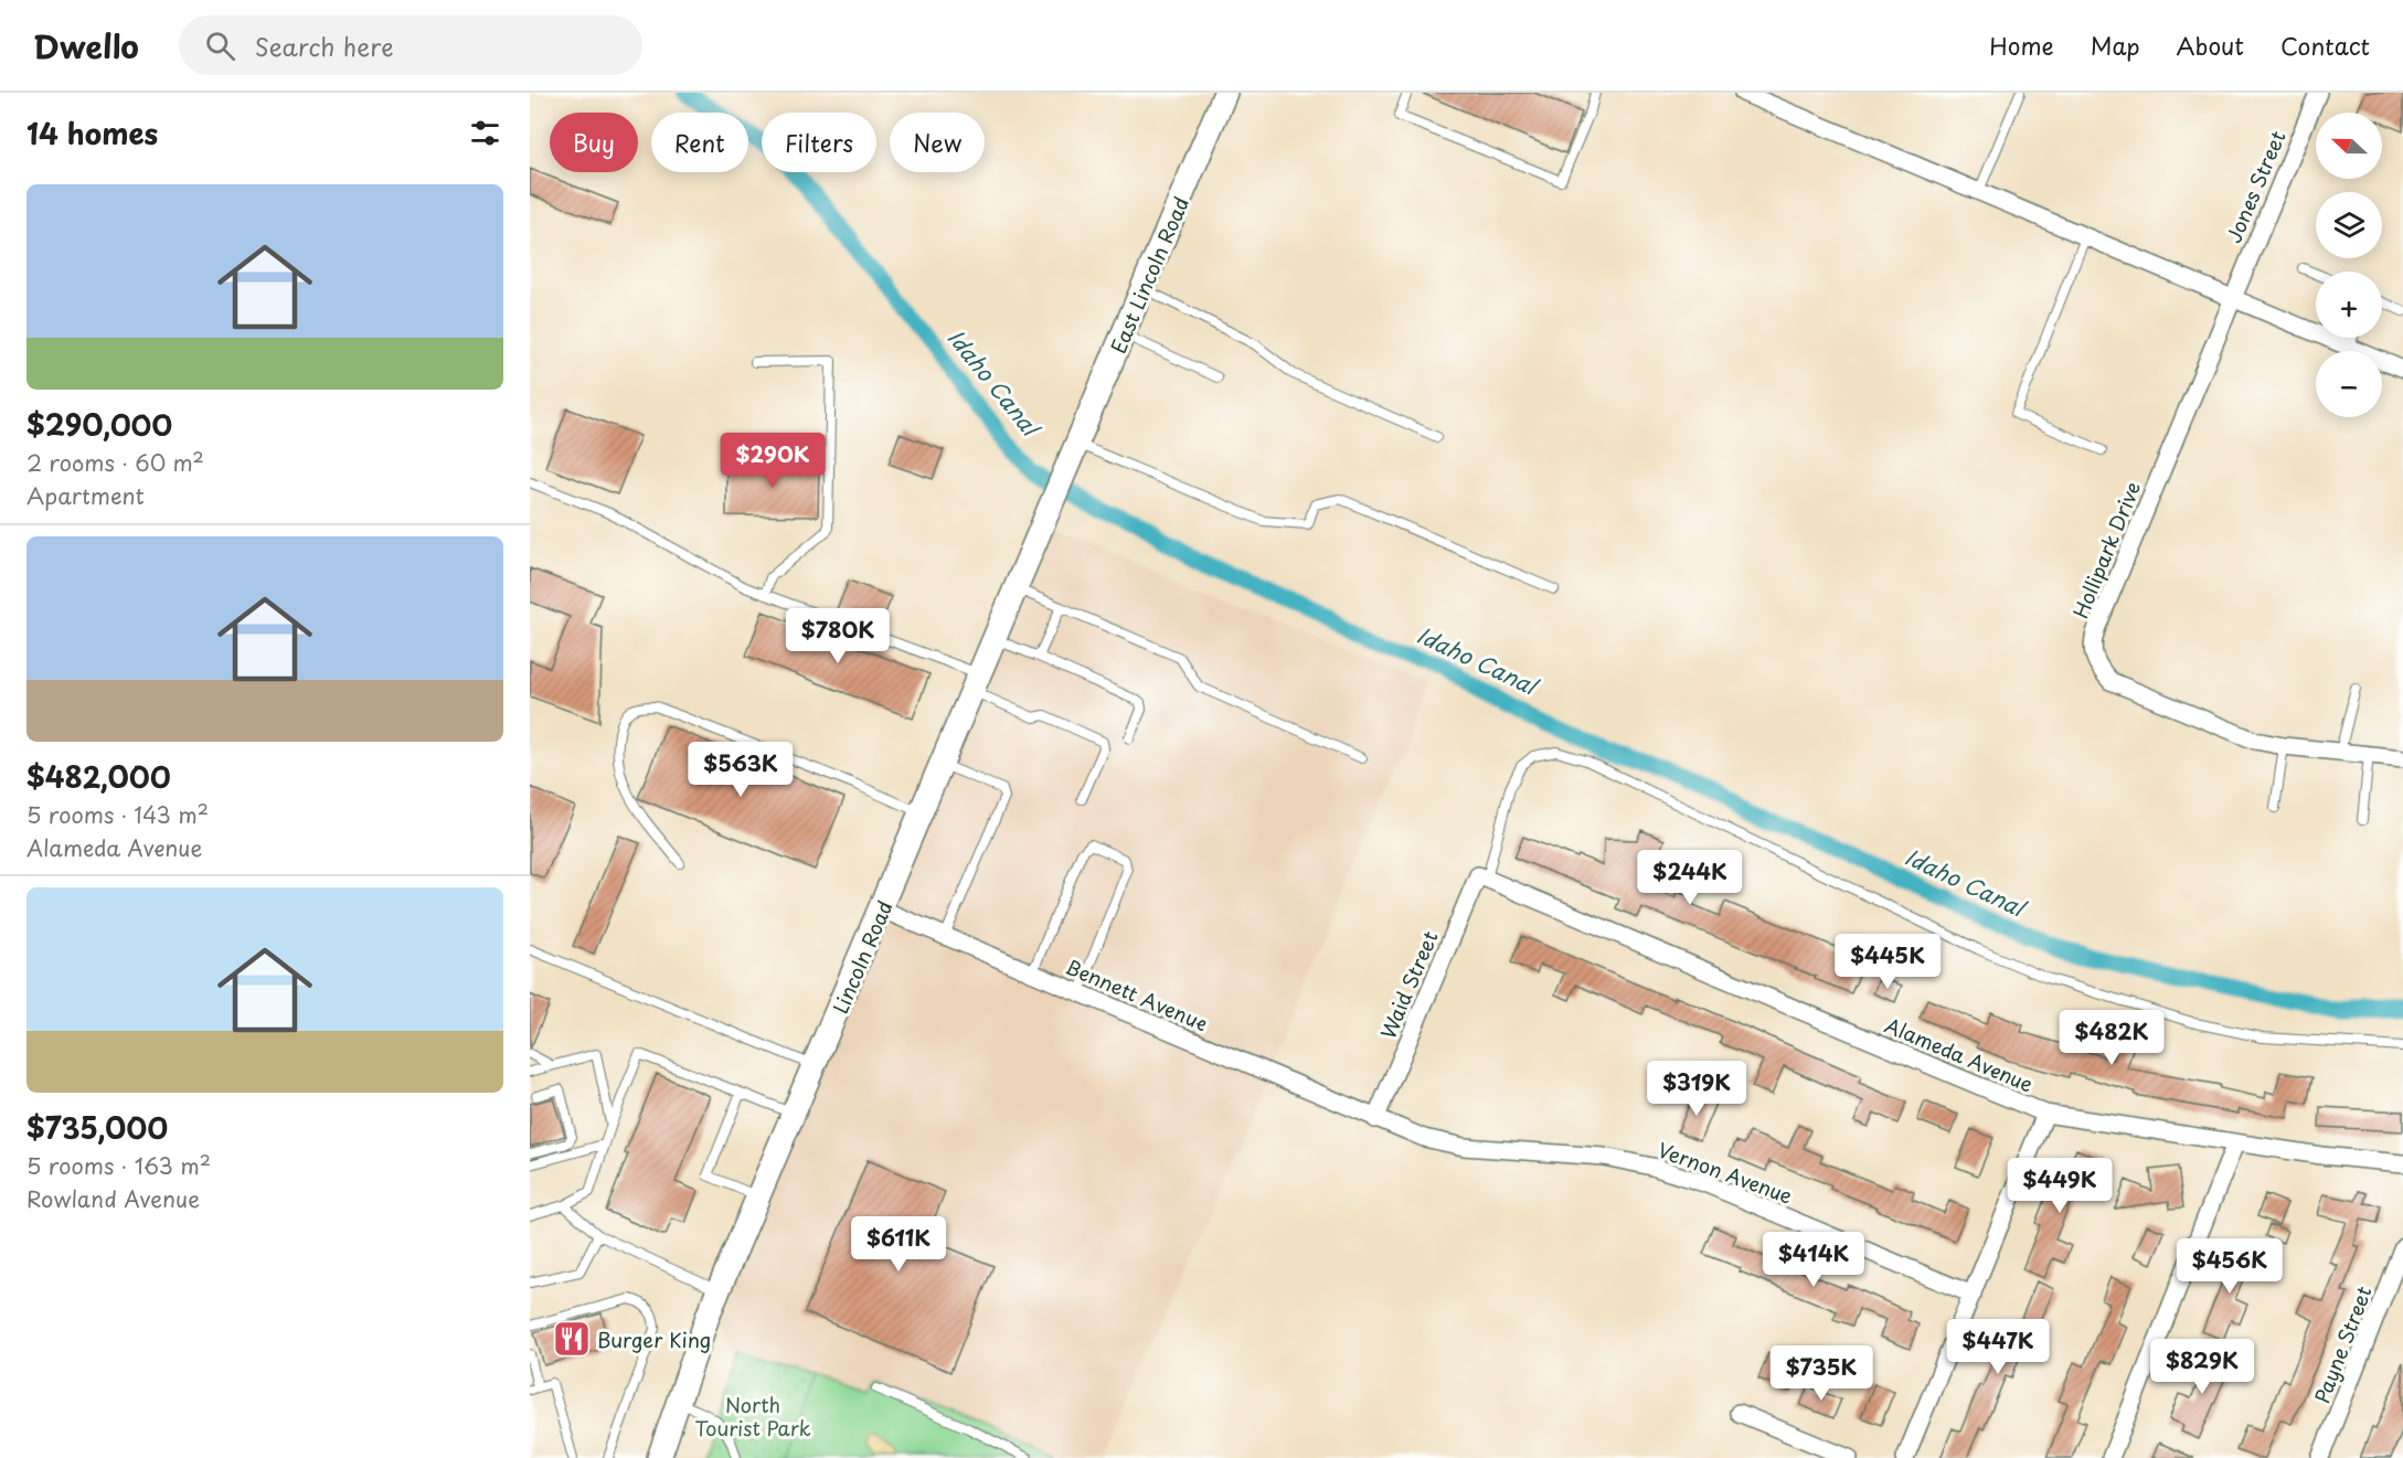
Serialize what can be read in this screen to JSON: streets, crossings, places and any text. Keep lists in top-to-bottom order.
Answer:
{
  "streets": {
    "main road": ["East Lincoln Road", "Lincoln Road"],
    "street": [
      "Jones Street",
      "Hollipark Drive",
      "Waid Street",
      "Bennett Avenue",
      "Alameda Avenue",
      "Vernon Avenue",
      "Payne Street"
    ]
  },
  "crossings": [
    ["Jones Street", "Hollipark Drive"],
    ["East Lincoln Road", "Lincoln Road"],
    ["Lincoln Road", "Bennett Avenue"],
    ["Waid Street", "Bennett Avenue"],
    ["Waid Street", "Alameda Avenue"],
    ["Waid Street", "Vernon Avenue"],
    ["Bennett Avenue", "Vernon Avenue"]
  ],
  "water": ["Idaho Canal"],
  "parks": ["North Tourist Park"],
  "places": {
    "restaurant": ["Burger King"]
  },
  "north": "left",
  "page": {
    "header": "Dwello",
    "search": "Search here",
    "nav": [
      "Home",
      "Map",
      "About",
      "Contact"
    ],
    "heading": "14 homes",
    "map_buttons": ["+", "−"],
    "chip": [
      "Buy",
      "Rent",
      "Filters",
      "New"
    ],
    "list": [
      {
        "name": "$290,000",
        "note": "2 rooms · 60 m² · Apartment"
      },
      {
        "name": "$482,000",
        "note": "5 rooms · 143 m² · Alameda Avenue"
      },
      {
        "name": "$735,000",
        "note": "5 rooms · 163 m² · Rowland Avenue"
      }
    ],
    "price": [
      "$290K",
      "$780K",
      "$563K",
      "$244K",
      "$445K",
      "$482K",
      "$319K",
      "$449K",
      "$611K",
      "$414K",
      "$456K",
      "$447K",
      "$829K",
      "$735K"
    ]
  }
}
